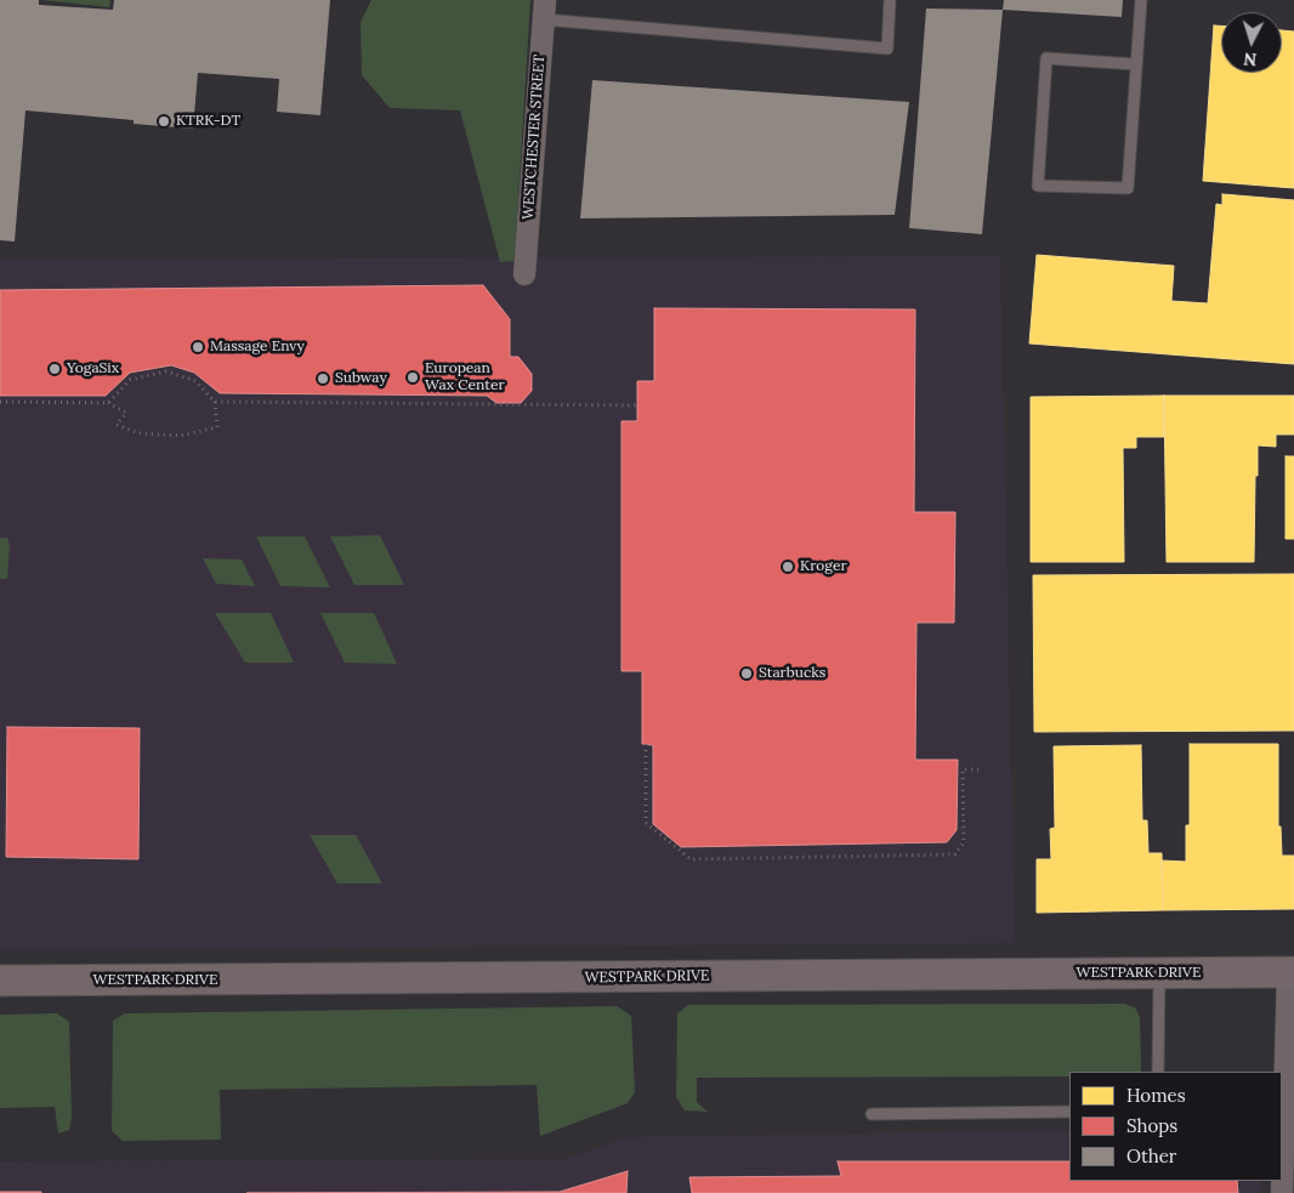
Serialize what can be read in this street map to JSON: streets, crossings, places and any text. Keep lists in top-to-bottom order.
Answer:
{
  "streets": {
    "main road": ["WESTPARK DRIVE"],
    "street": ["WESTCHESTER STREET"]
  },
  "places": [
    "KTRK-DT",
    "Massage Envy",
    "YogaSix",
    "European Wax Center",
    "Subway",
    "Kroger",
    "Starbucks"
  ],
  "legend": ["Homes", "Shops", "Other"],
  "north": "bottom"
}
